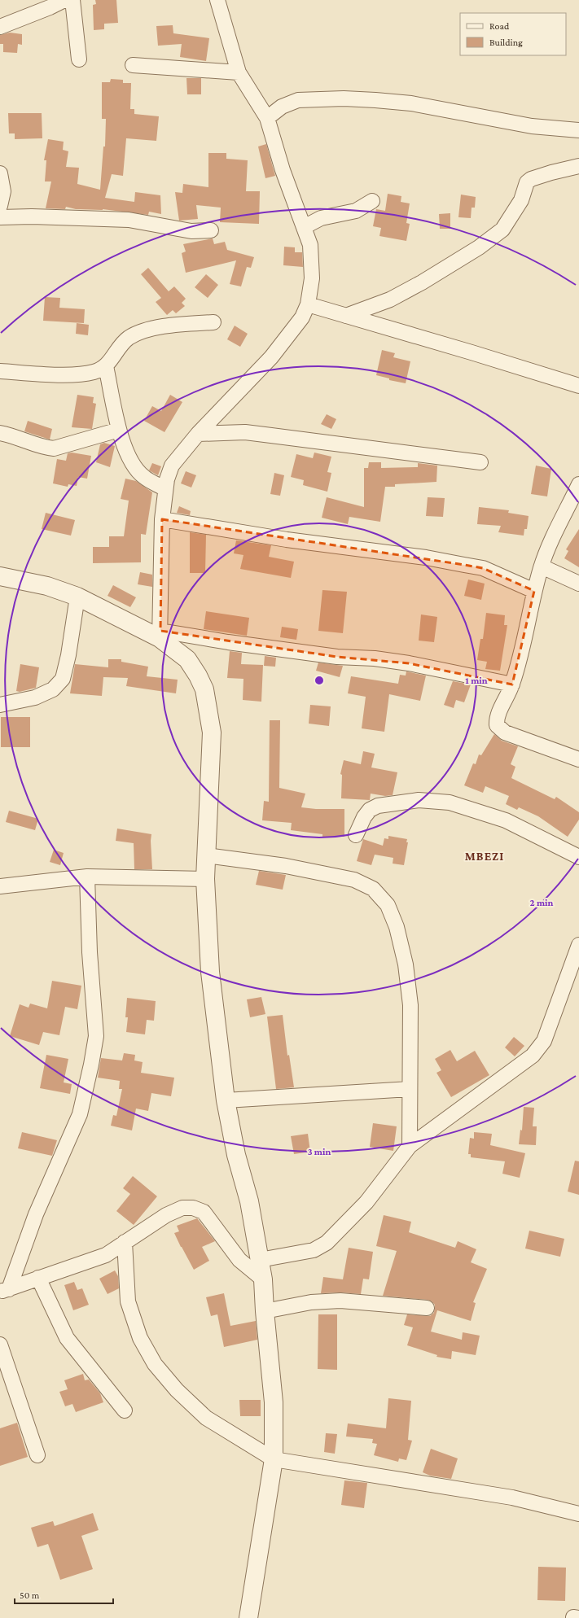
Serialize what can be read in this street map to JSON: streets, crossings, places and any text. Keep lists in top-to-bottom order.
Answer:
{
  "districts": ["MBEZI"],
  "legend": ["Road", "Building"],
  "scale_bar": "50 m",
  "rings": ["1 min", "2 min", "3 min"]
}
